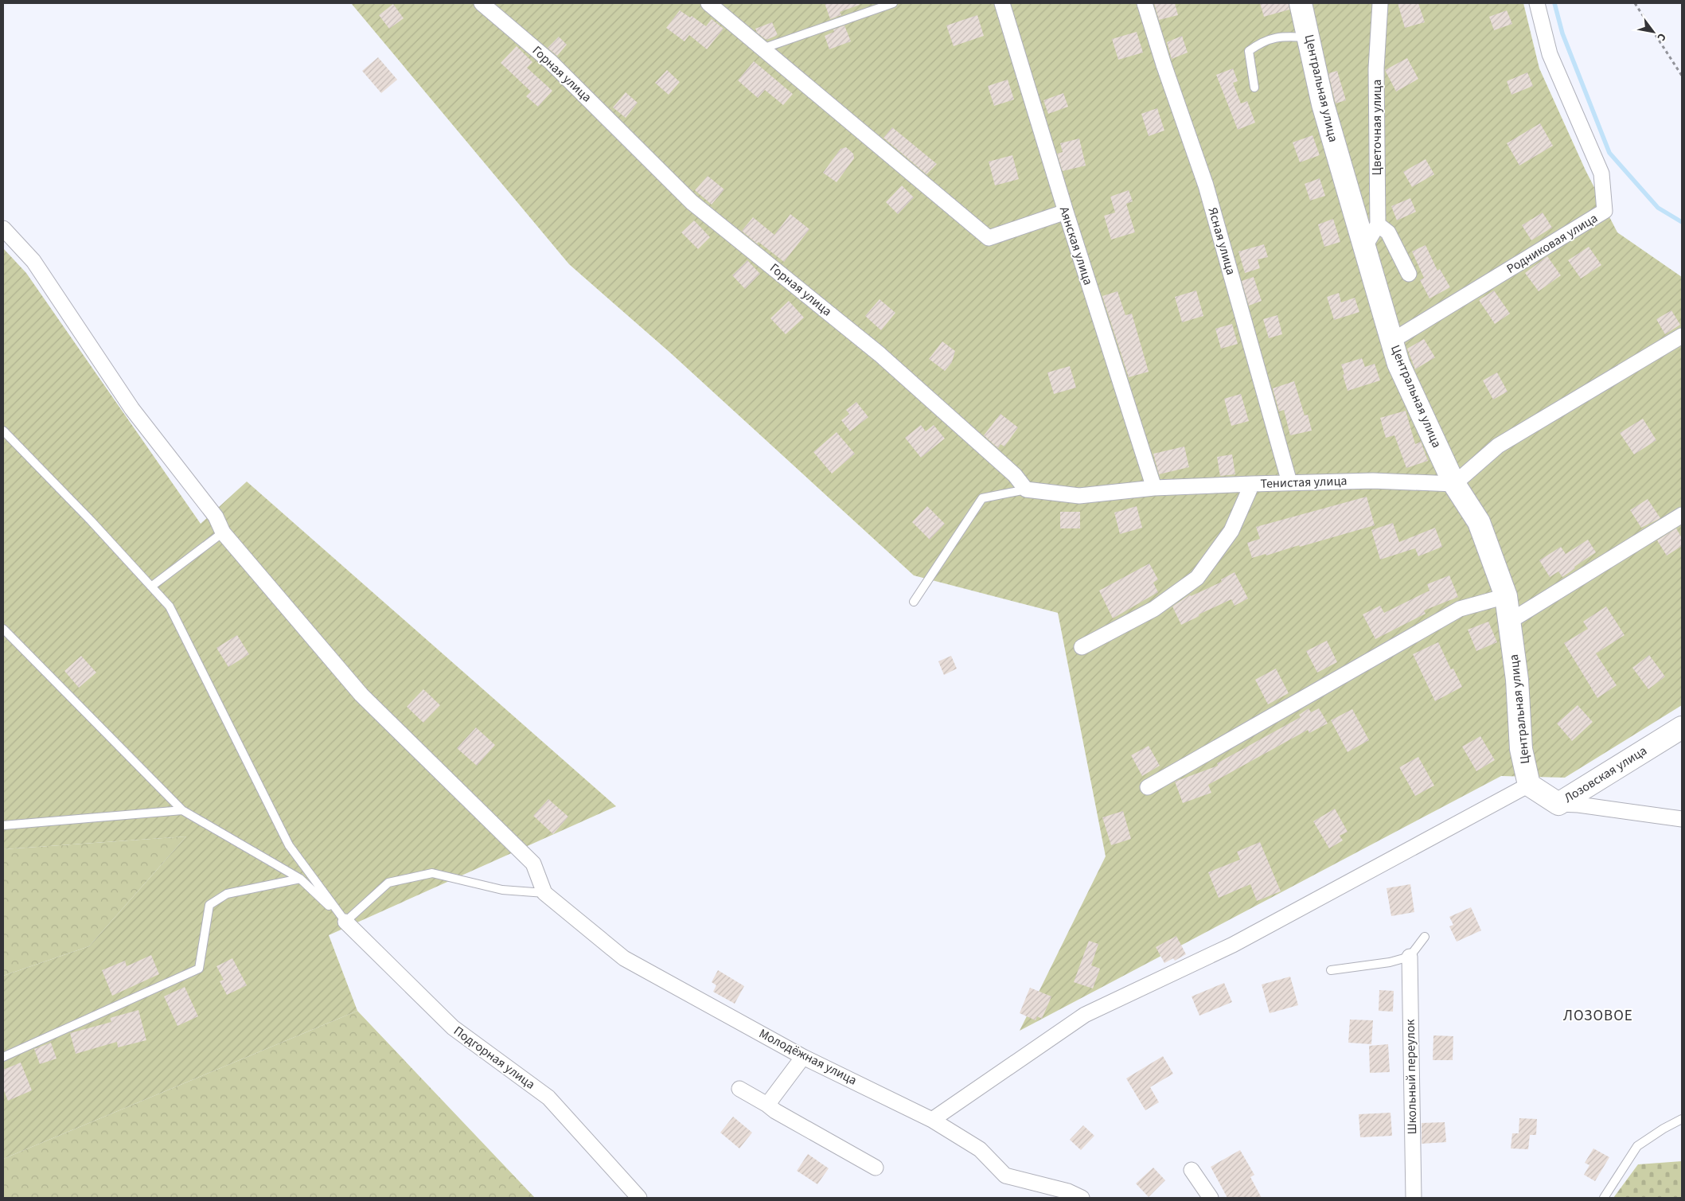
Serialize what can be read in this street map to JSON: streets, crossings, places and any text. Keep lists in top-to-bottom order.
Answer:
{
  "streets": {
    "main road": ["Центральная улица", "Лозовская улица"],
    "street": [
      "Горная улица",
      "Цветочная улица",
      "Ясная улица",
      "Родниковая улица",
      "Аянская улица",
      "Тенистая улица",
      "Молодёжная улица",
      "Подгорная улица",
      "Школьный переулок"
    ]
  },
  "crossings": [
    ["Центральная улица", "Родниковая улица"],
    ["Центральная улица", "Тенистая улица"],
    ["Центральная улица", "Лозовская улица"],
    ["Ясная улица", "Тенистая улица"],
    ["Аянская улица", "Тенистая улица"]
  ],
  "districts": ["ЛОЗОВОЕ"],
  "north": "bottom right"
}
